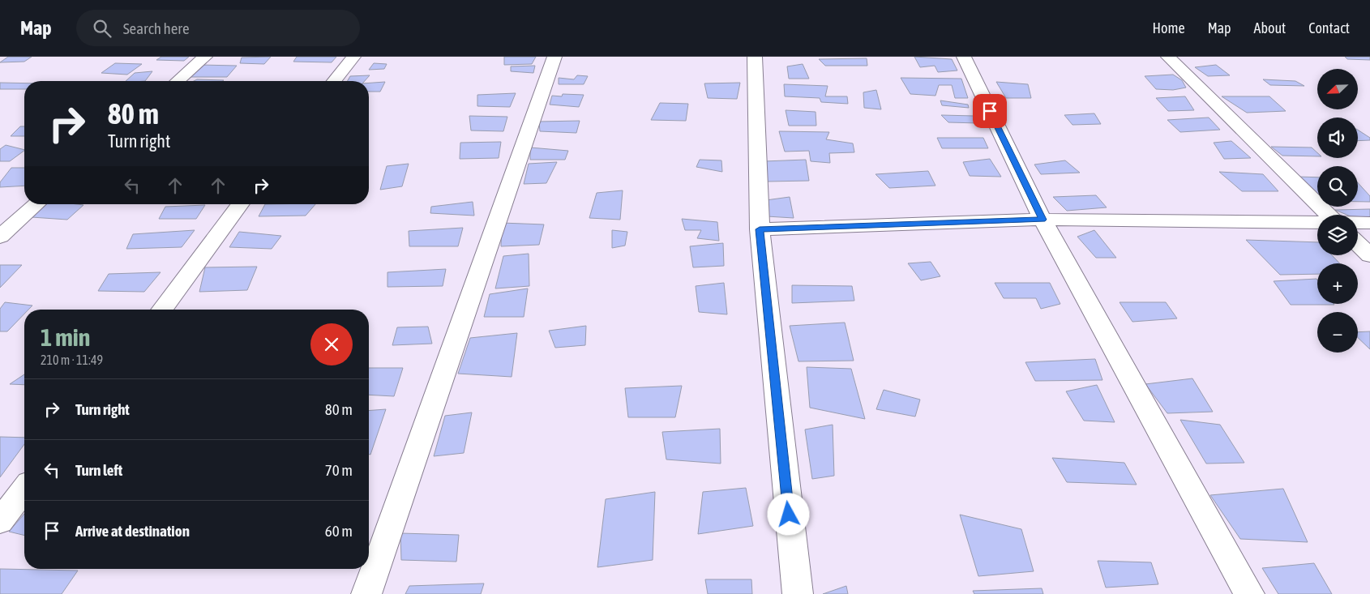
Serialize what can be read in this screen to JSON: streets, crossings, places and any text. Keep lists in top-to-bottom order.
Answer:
{
  "north": "bottom left",
  "page": {
    "header": "Map",
    "search": "Search here",
    "nav": [
      "Home",
      "Map",
      "About",
      "Contact"
    ],
    "map_buttons": ["+", "−"],
    "turn": ["80 m", "Turn right"],
    "heading": ["1 min", "210 m · 11:49"],
    "list": [
      {
        "name": "Turn right",
        "value": "80 m"
      },
      {
        "name": "Turn left",
        "value": "70 m"
      },
      {
        "name": "Arrive at destination",
        "value": "60 m"
      }
    ]
  }
}
